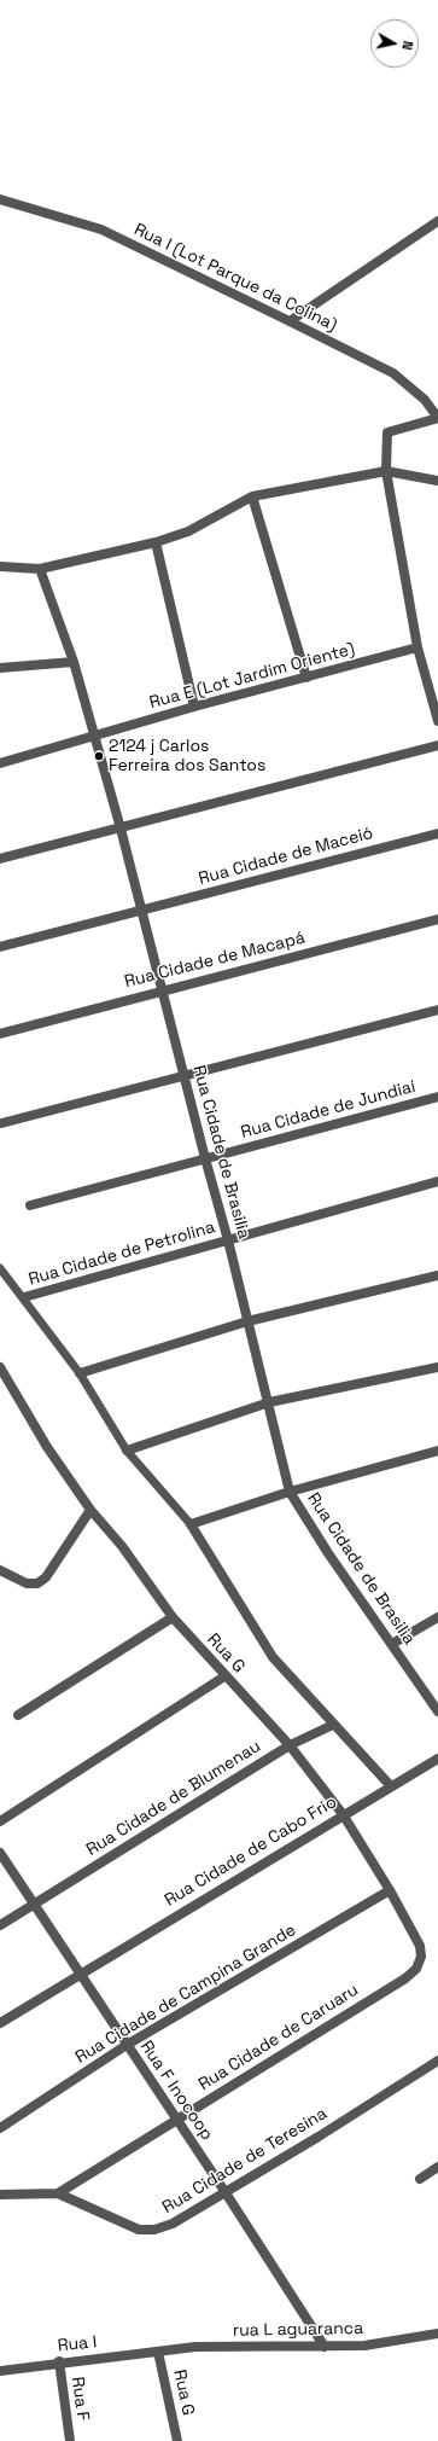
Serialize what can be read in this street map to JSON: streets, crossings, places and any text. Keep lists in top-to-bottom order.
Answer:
{
  "streets": {
    "street": [
      "Rua I (Lot Parque da Colina)",
      "Rua E (Lot Jardim Oriente)",
      "Rua Cidade de Maceió",
      "Rua Cidade de Macapá",
      "Rua Cidade de Jundiaí",
      "Rua Cidade de Brasilia",
      "Rua Cidade de Petrolina",
      "Rua G",
      "Rua Cidade de Blumenau",
      "Rua Cidade de Cabo Frio",
      "Rua Cidade de Campina Grande",
      "Rua Cidade de Caruaru",
      "Rua F Inocoop",
      "Rua Cidade de Teresina",
      "rua L aguaranca",
      "Rua I",
      "Rua F"
    ]
  },
  "crossings": [
    ["Rua E (Lot Jardim Oriente)", "Rua Cidade de Brasilia"],
    ["Rua Cidade de Maceió", "Rua Cidade de Brasilia"],
    ["Rua Cidade de Macapá", "Rua Cidade de Brasilia"],
    ["Rua Cidade de Jundiaí", "Rua Cidade de Brasilia"],
    ["Rua Cidade de Brasilia", "Rua Cidade de Petrolina"],
    ["Rua G", "Rua Cidade de Blumenau"],
    ["Rua G", "Rua Cidade de Cabo Frio"],
    ["Rua G", "Rua Cidade de Campina Grande"],
    ["Rua G", "Rua Cidade de Caruaru"],
    ["Rua G", "rua L aguaranca"],
    ["Rua G", "Rua I"],
    ["Rua Cidade de Blumenau", "Rua F Inocoop"],
    ["Rua Cidade de Cabo Frio", "Rua F Inocoop"],
    ["Rua Cidade de Campina Grande", "Rua F Inocoop"],
    ["Rua Cidade de Caruaru", "Rua F Inocoop"],
    ["Rua Cidade de Caruaru", "Rua Cidade de Teresina"],
    ["Rua F Inocoop", "Rua Cidade de Teresina"],
    ["Rua F Inocoop", "rua L aguaranca"],
    ["rua L aguaranca", "Rua I"],
    ["Rua I", "Rua F"]
  ],
  "places": ["2124 j Carlos Ferreira dos Santos"],
  "north": "right"
}
